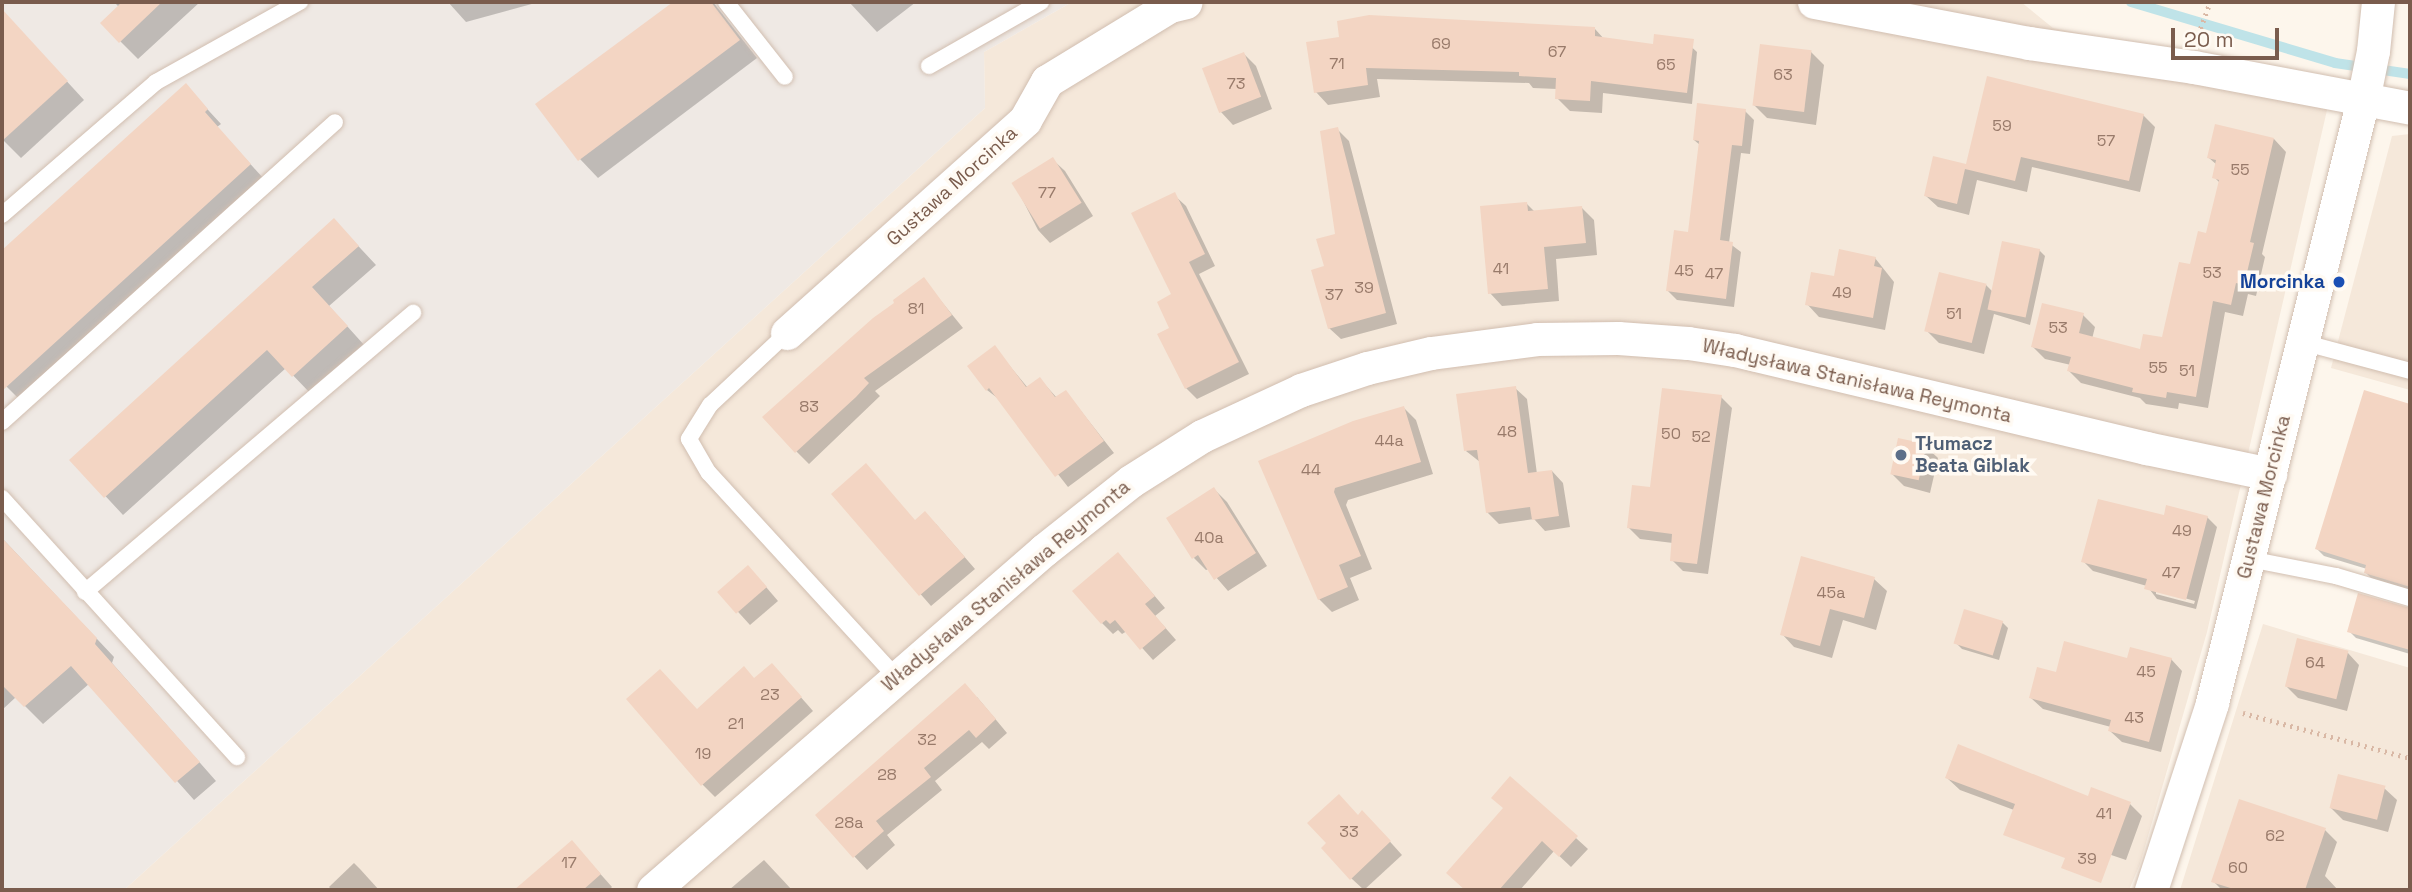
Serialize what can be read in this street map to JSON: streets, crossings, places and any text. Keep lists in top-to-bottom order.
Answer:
{
  "streets": {
    "street": ["Gustawa Morcinka", "Władysława Stanisława Reymonta"]
  },
  "crossings": [
    ["Gustawa Morcinka", "Władysława Stanisława Reymonta"]
  ],
  "places": ["Morcinka", "Tłumacz Beata Giblak"],
  "house_numbers": [
    "69",
    "67",
    "71",
    "65",
    "63",
    "73",
    "59",
    "57",
    "55",
    "77",
    "41",
    "45",
    "53",
    "47",
    "39",
    "49",
    "37",
    "81",
    "51",
    "53",
    "55",
    "51",
    "83",
    "48",
    "50",
    "52",
    "44a",
    "44",
    "49",
    "40a",
    "47",
    "45a",
    "64",
    "45",
    "23",
    "43",
    "21",
    "32",
    "19",
    "28",
    "41",
    "28a",
    "33",
    "62",
    "39",
    "17",
    "60"
  ],
  "scale_bar": "20 m"
}
